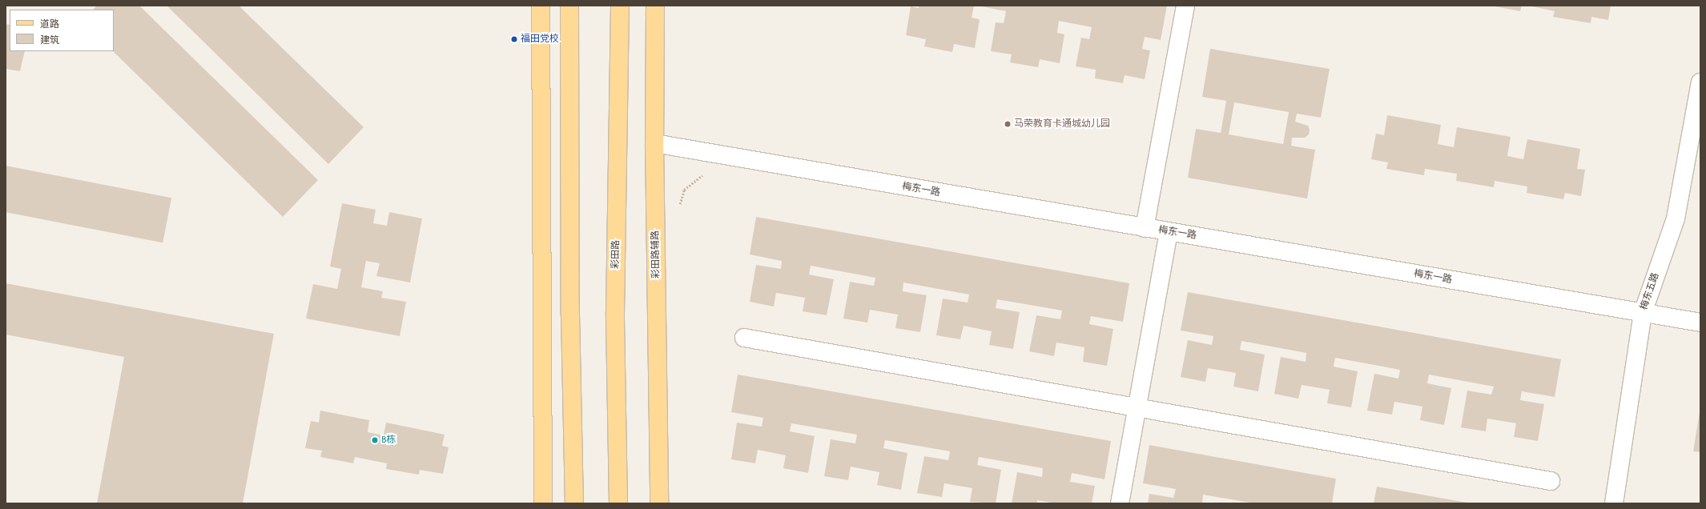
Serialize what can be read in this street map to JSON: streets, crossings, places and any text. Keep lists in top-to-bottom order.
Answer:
{
  "streets": {
    "main road": ["彩田路", "彩田路辅路"],
    "street": ["梅东一路", "梅东五路"]
  },
  "crossings": [
    ["梅东一路", "彩田路辅路"],
    ["梅东一路", "梅东五路"]
  ],
  "places": ["福田党校", "马荣教育卡通城幼儿园", "B栋"],
  "legend": ["道路", "建筑"]
}
